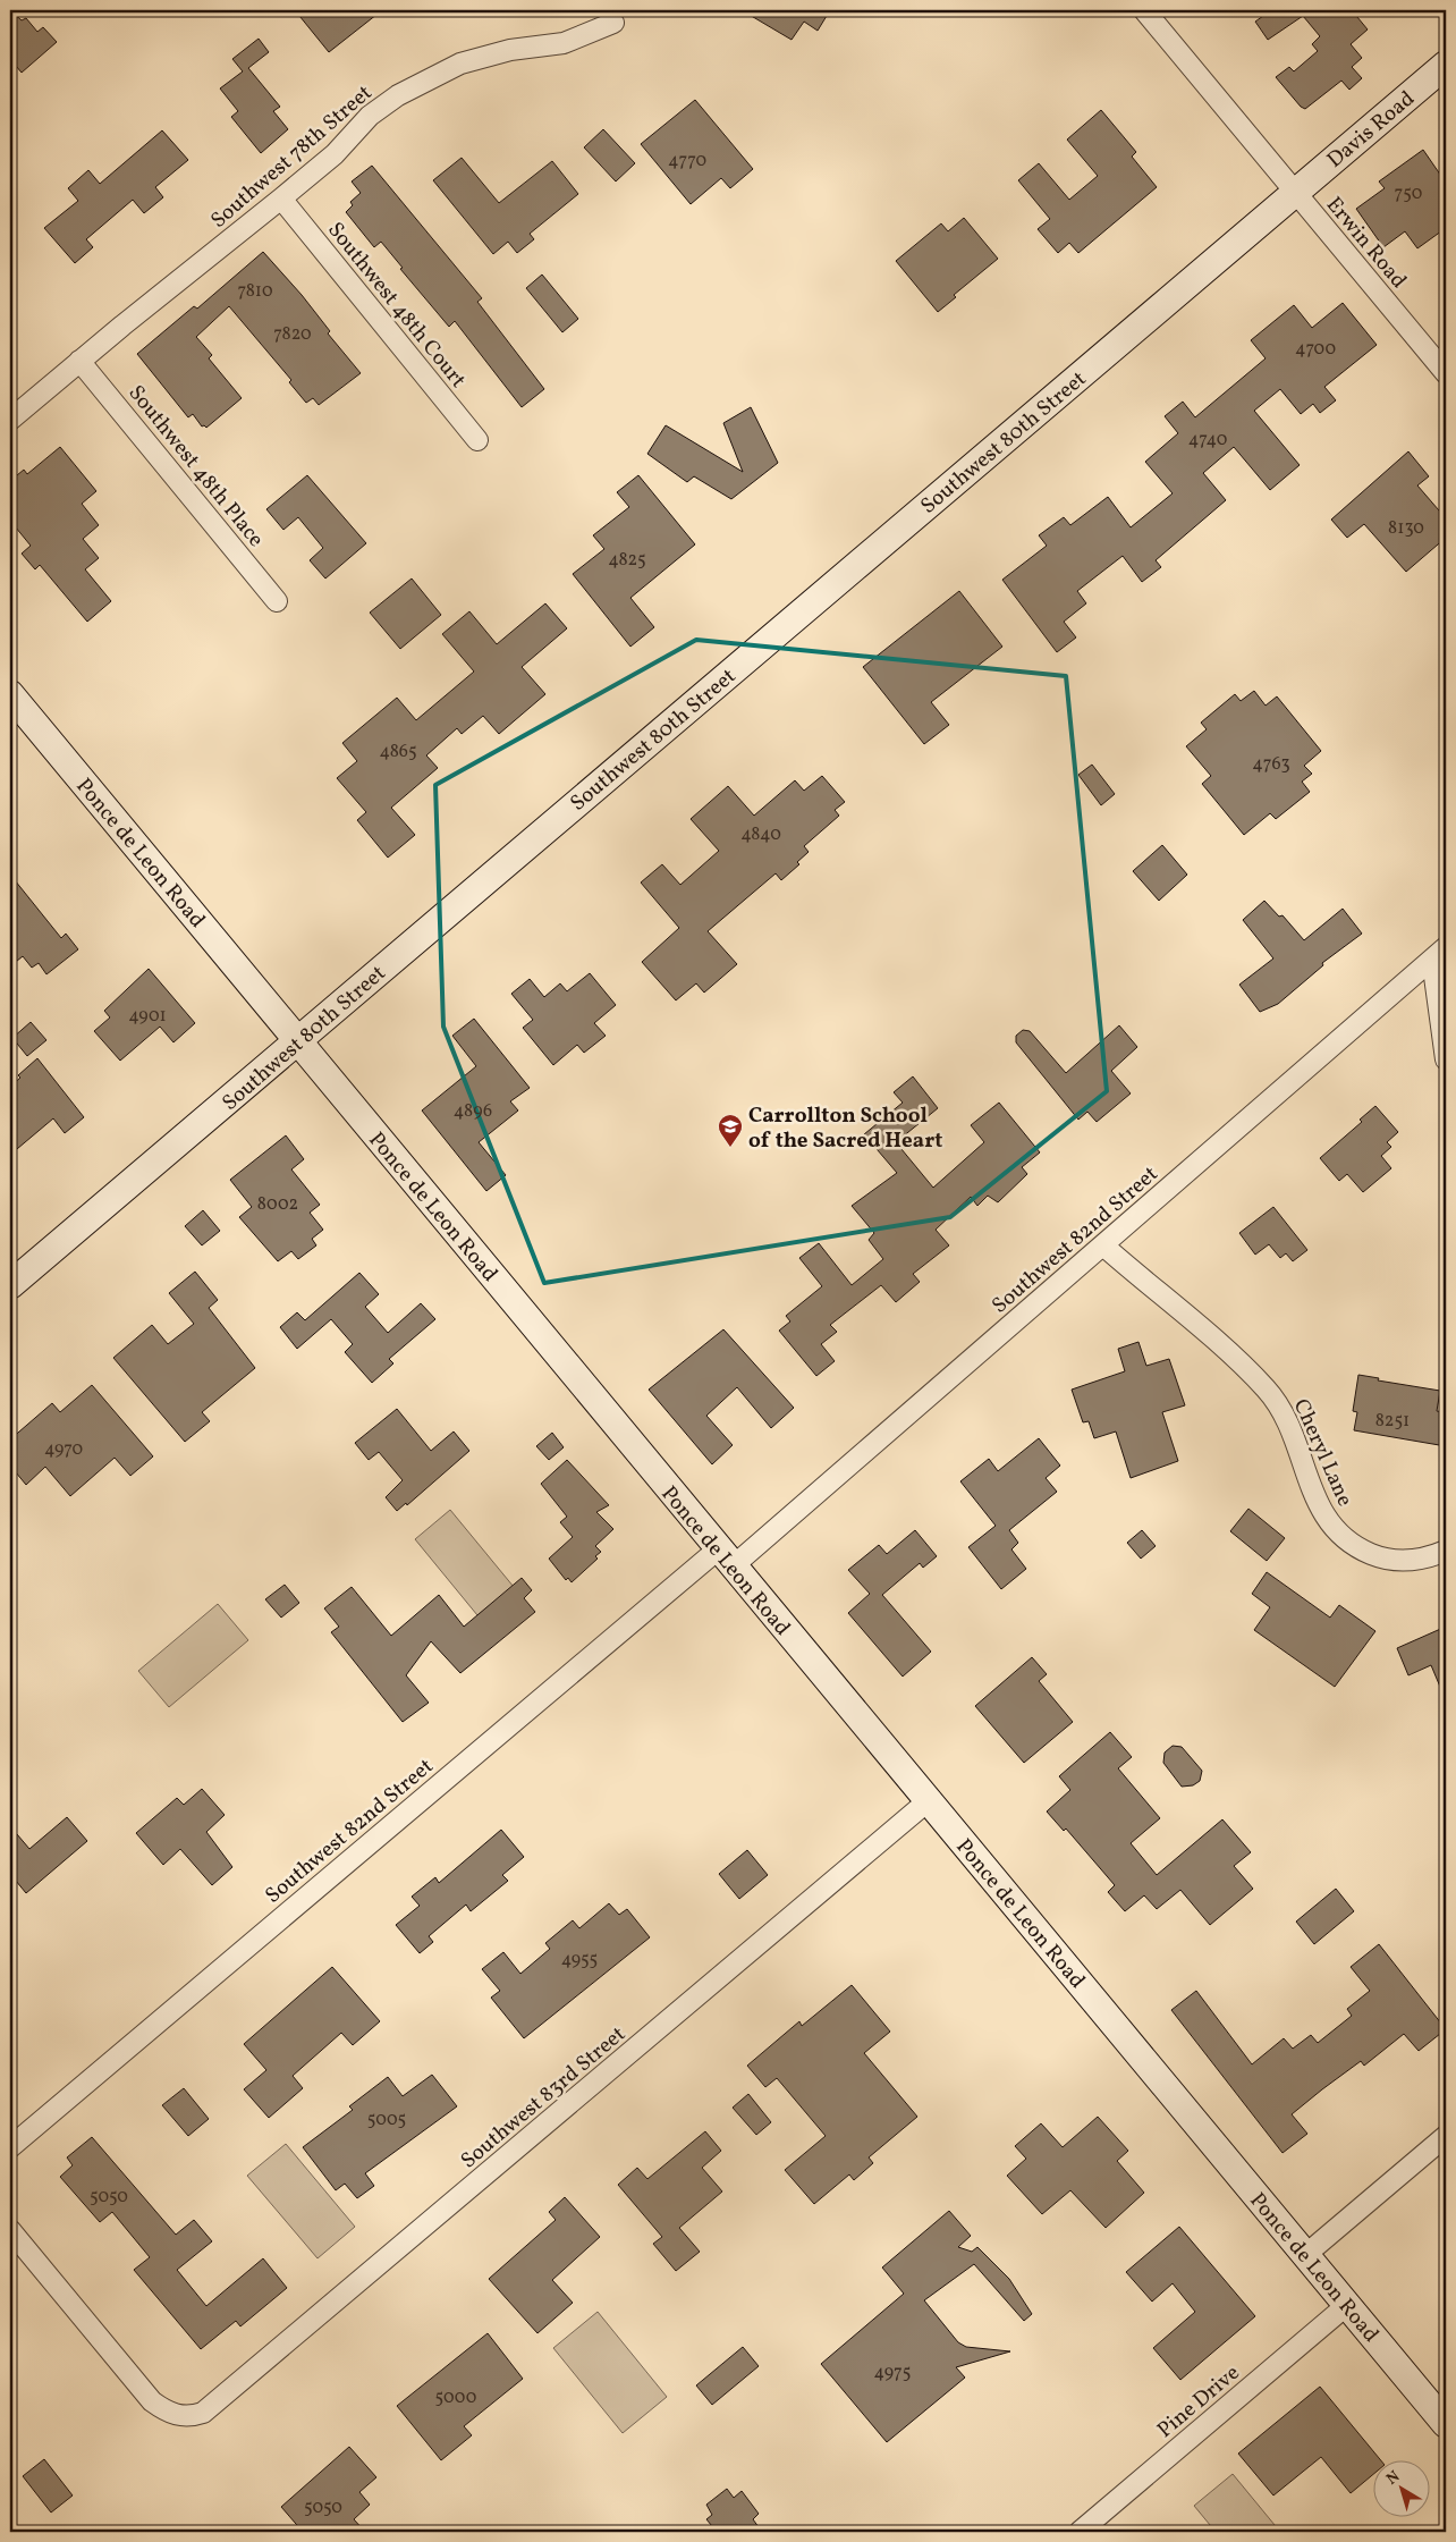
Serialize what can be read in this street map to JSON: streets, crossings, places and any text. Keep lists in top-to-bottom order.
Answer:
{
  "streets": {
    "street": [
      "Davis Road",
      "Southwest 78th Street",
      "Erwin Road",
      "Southwest 48th Court",
      "Southwest 80th Street",
      "Southwest 48th Place",
      "Ponce de Leon Road",
      "Southwest 82nd Street",
      "Cheryl Lane",
      "Southwest 83rd Street",
      "Pine Drive"
    ]
  },
  "crossings": [
    ["Davis Road", "Erwin Road"],
    ["Davis Road", "Southwest 80th Street"],
    ["Southwest 78th Street", "Southwest 48th Court"],
    ["Southwest 78th Street", "Southwest 48th Place"],
    ["Erwin Road", "Southwest 80th Street"],
    ["Southwest 80th Street", "Ponce de Leon Road"],
    ["Ponce de Leon Road", "Southwest 82nd Street"],
    ["Ponce de Leon Road", "Southwest 83rd Street"],
    ["Ponce de Leon Road", "Pine Drive"],
    ["Southwest 82nd Street", "Cheryl Lane"]
  ],
  "places": {
    "school or university": ["Carrollton School of the Sacred Heart"]
  },
  "house_numbers": [
    "4770",
    "750",
    "7810",
    "7820",
    "4700",
    "4740",
    "8130",
    "4825",
    "4865",
    "4763",
    "4840",
    "4901",
    "4896",
    "8002",
    "8251",
    "4970",
    "4955",
    "5005",
    "5050",
    "4975",
    "5000",
    "5050"
  ],
  "north": "top left"
}
